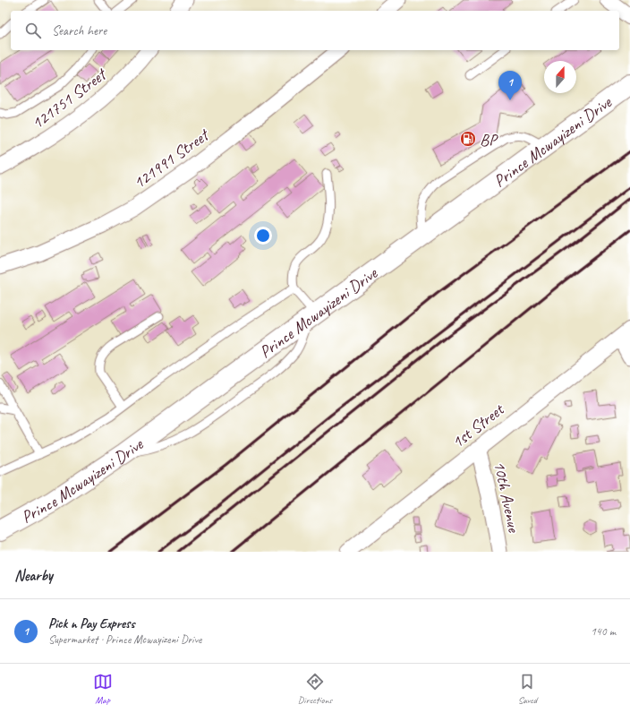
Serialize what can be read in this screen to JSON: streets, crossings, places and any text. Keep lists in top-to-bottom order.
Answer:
{
  "streets": {
    "street": [
      "121751 Street",
      "Prince Mcwayizeni Drive",
      "121991 Street",
      "1st Street",
      "10th Avenue"
    ]
  },
  "crossings": [
    ["1st Street", "10th Avenue"]
  ],
  "places": {
    "fuel station": ["BP"]
  },
  "north": "top",
  "page": {
    "search": "Search here",
    "pins": "1",
    "heading": "Nearby",
    "list": [
      {
        "mark": "1",
        "name": "Pick n Pay Express",
        "note": "Supermarket · Prince Mcwayizeni Drive",
        "value": "140 m"
      }
    ],
    "nav": ["Map", "Directions", "Saved"]
  }
}
